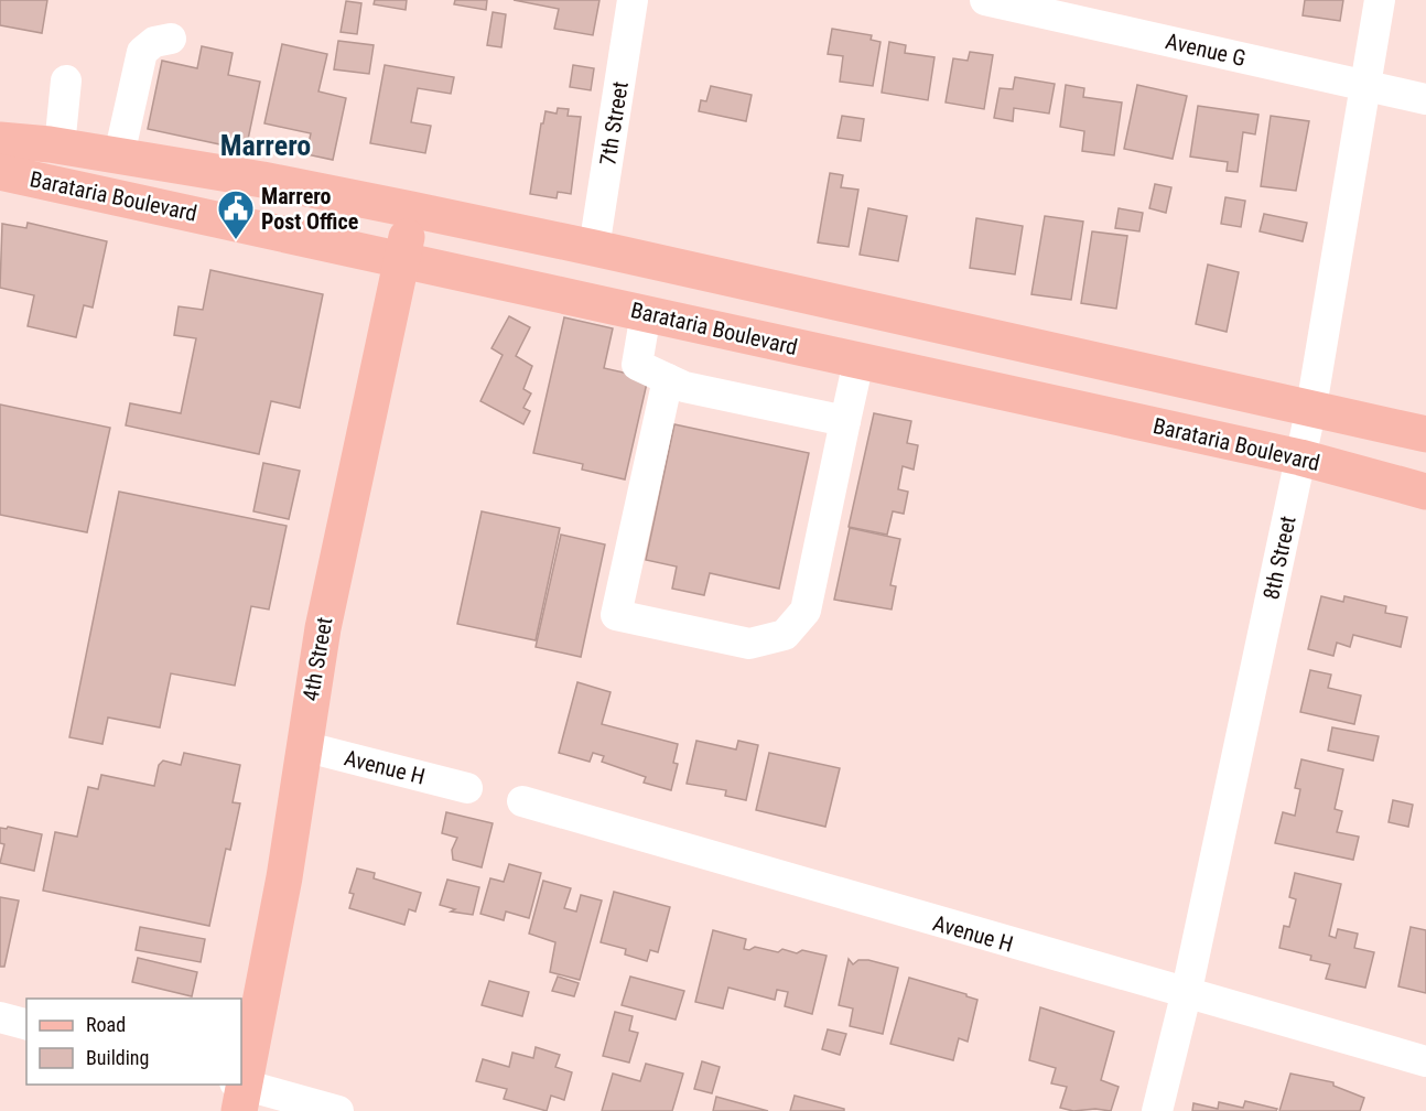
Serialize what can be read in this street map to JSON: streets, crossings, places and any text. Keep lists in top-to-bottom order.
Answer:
{
  "streets": {
    "main road": ["Barataria Boulevard", "4th Street"],
    "street": [
      "Avenue G",
      "7th Street",
      "8th Street",
      "Avenue H"
    ]
  },
  "crossings": [
    ["Avenue G", "8th Street"],
    ["7th Street", "Barataria Boulevard"],
    ["Barataria Boulevard", "8th Street"],
    ["Barataria Boulevard", "4th Street"],
    ["8th Street", "Avenue H"],
    ["4th Street", "Avenue H"]
  ],
  "districts": ["Marrero"],
  "places": {
    "public building": ["Marrero Post Office"]
  },
  "legend": ["Road", "Building"]
}
